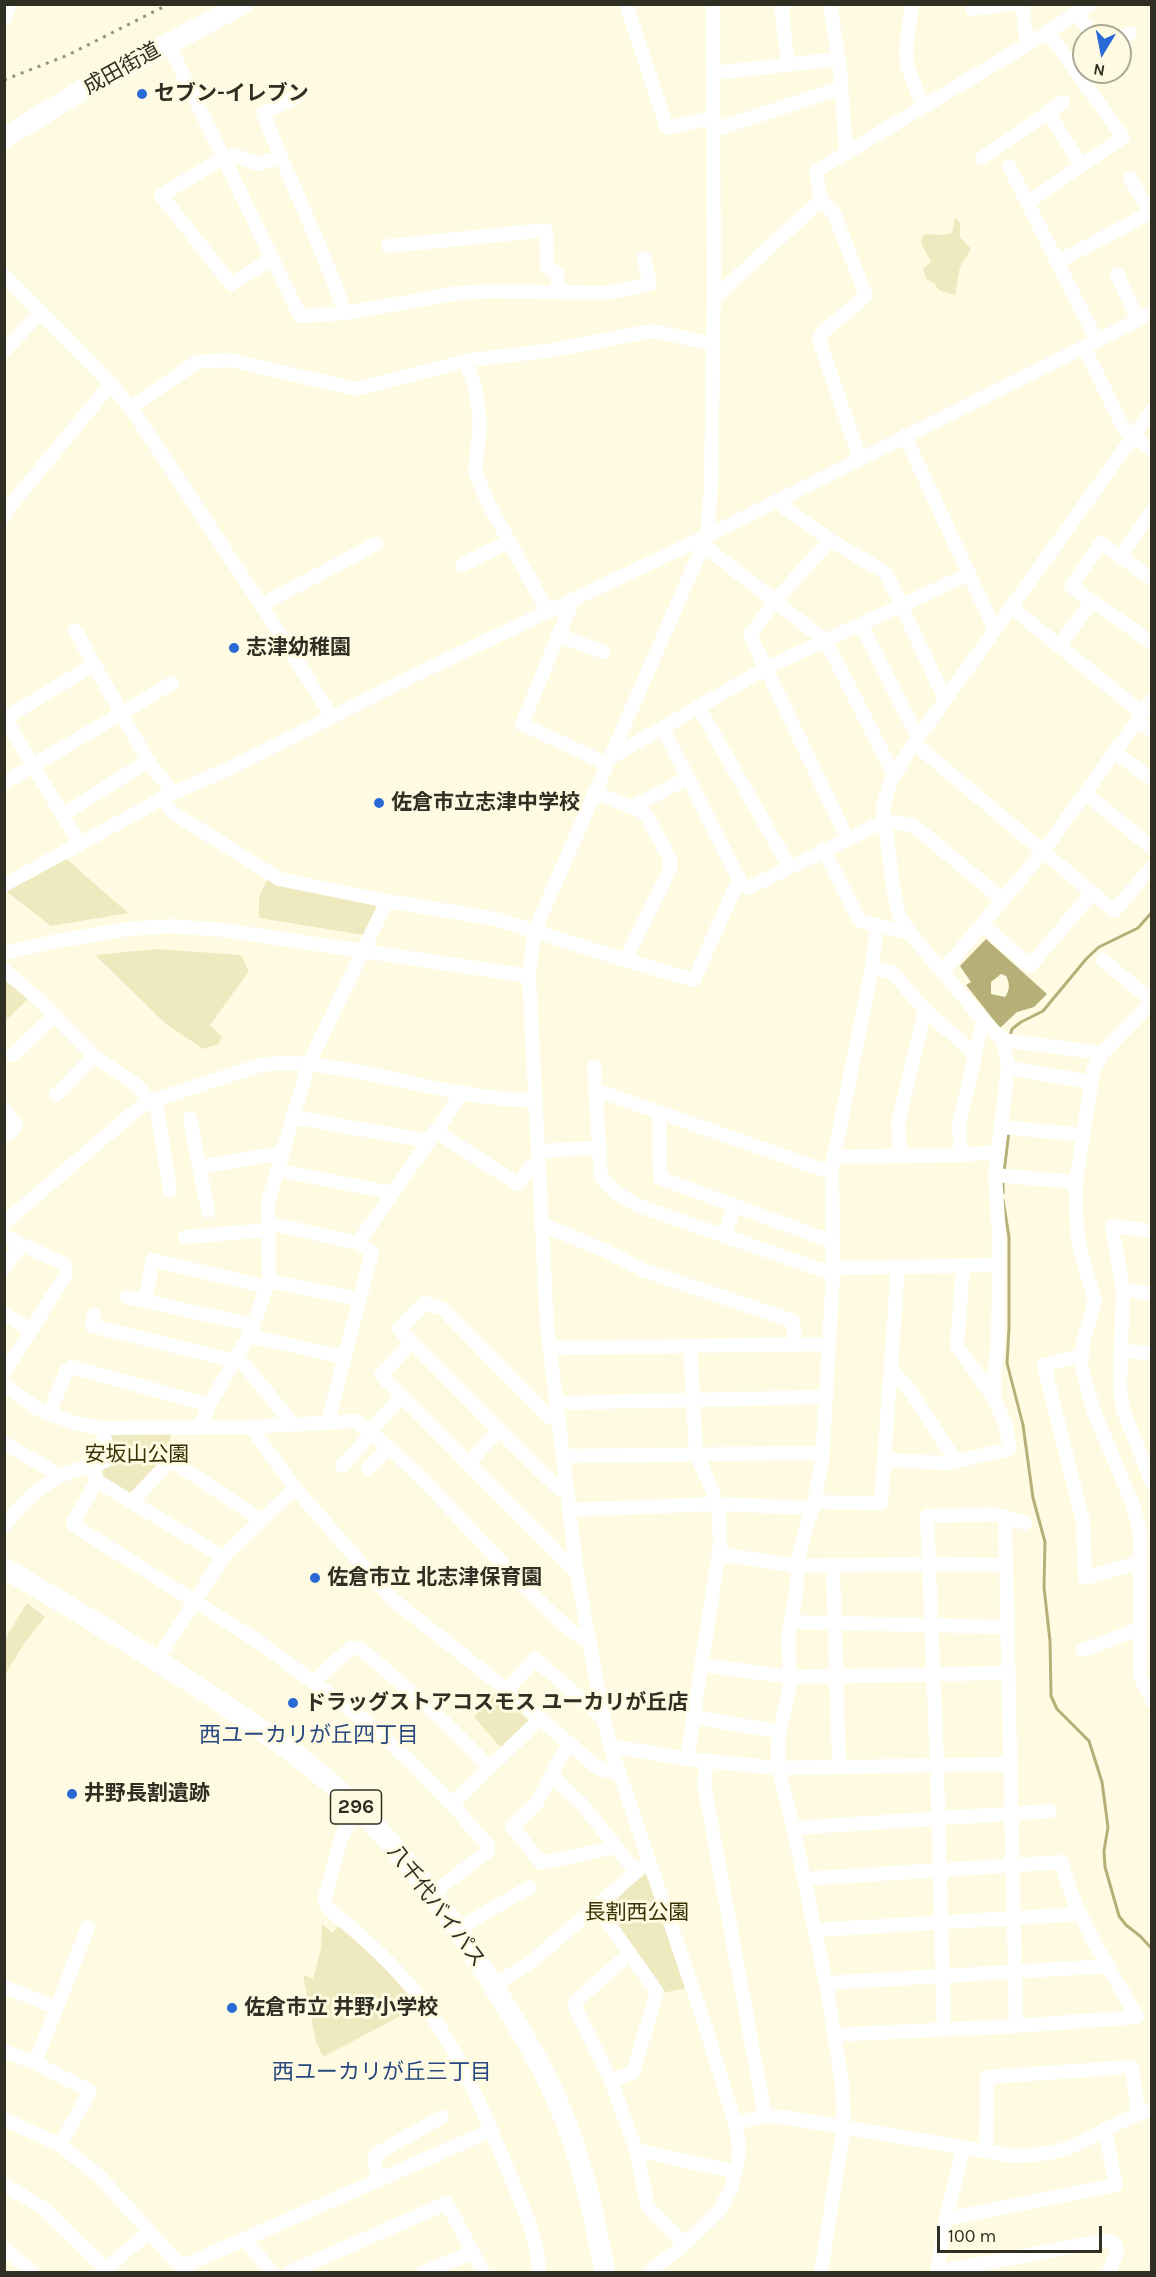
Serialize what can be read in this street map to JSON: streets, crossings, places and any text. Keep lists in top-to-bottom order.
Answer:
{
  "streets": {
    "highway": ["成田街道", "296", "八千代バイパス"]
  },
  "districts": ["西ユーカリが丘四丁目", "西ユーカリが丘三丁目"],
  "parks": ["安坂山公園", "長割西公園"],
  "places": [
    "セブン-イレブン",
    "志津幼稚園",
    "佐倉市立志津中学校",
    "佐倉市立 北志津保育園",
    "ドラッグストアコスモス ユーカリが丘店",
    "井野長割遺跡",
    "佐倉市立 井野小学校"
  ],
  "scale_bar": "100 m",
  "north": "bottom"
}
